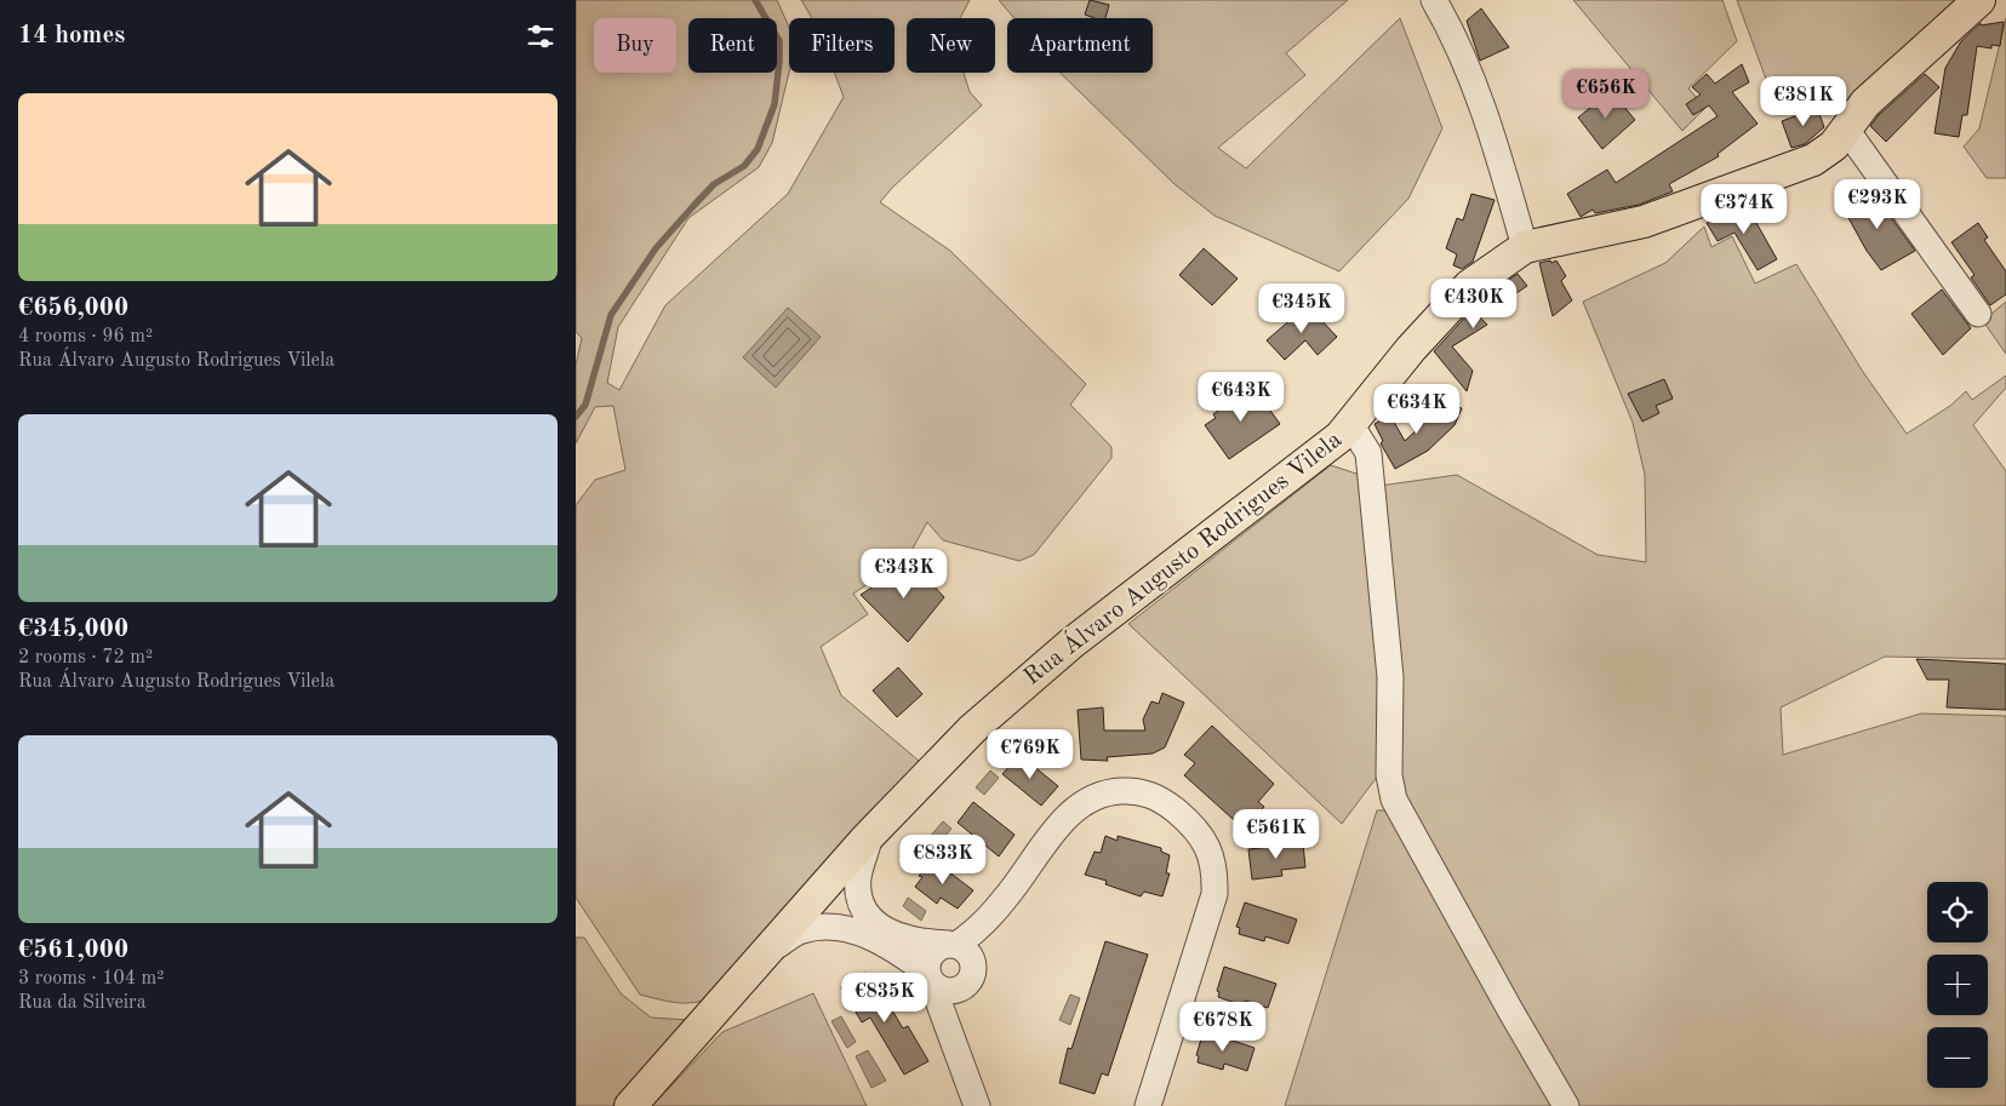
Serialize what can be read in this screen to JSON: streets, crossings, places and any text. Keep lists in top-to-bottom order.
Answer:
{
  "streets": {
    "main road": ["Rua Álvaro Augusto Rodrigues Vilela"]
  },
  "page": {
    "heading": "14 homes",
    "chip": [
      "Buy",
      "Rent",
      "Filters",
      "New",
      "Apartment"
    ],
    "price": [
      "€656K",
      "€381K",
      "€293K",
      "€374K",
      "€430K",
      "€345K",
      "€643K",
      "€634K",
      "€343K",
      "€769K",
      "€561K",
      "€833K",
      "€835K",
      "€678K"
    ],
    "list": [
      {
        "name": "€656,000",
        "note": "4 rooms · 96 m² · Rua Álvaro Augusto Rodrigues Vilela"
      },
      {
        "name": "€345,000",
        "note": "2 rooms · 72 m² · Rua Álvaro Augusto Rodrigues Vilela"
      },
      {
        "name": "€561,000",
        "note": "3 rooms · 104 m² · Rua da Silveira"
      }
    ],
    "map_buttons": ["+", "−"]
  }
}
